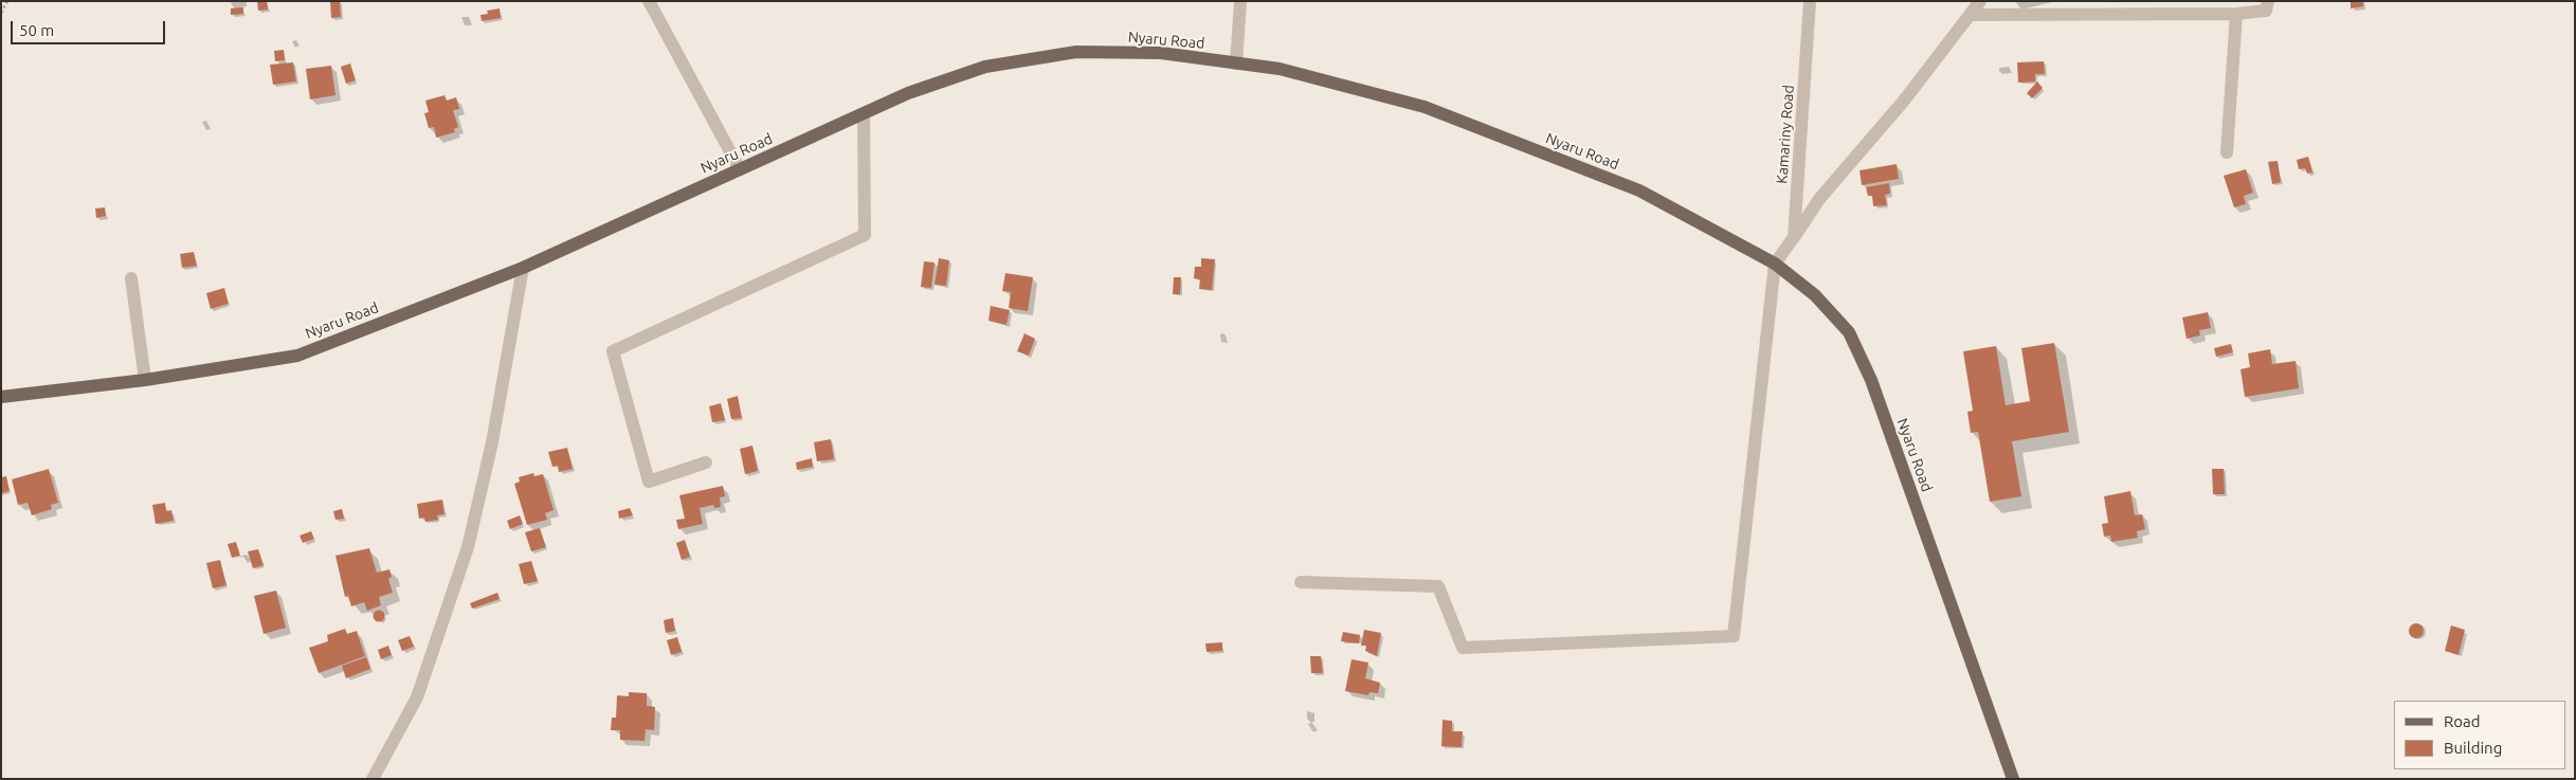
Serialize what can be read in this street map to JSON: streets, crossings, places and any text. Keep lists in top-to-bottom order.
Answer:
{
  "streets": {
    "main road": ["Nyaru Road"],
    "street": ["Kamariny Road"]
  },
  "legend": ["Road", "Building"],
  "scale_bar": "50 m"
}
